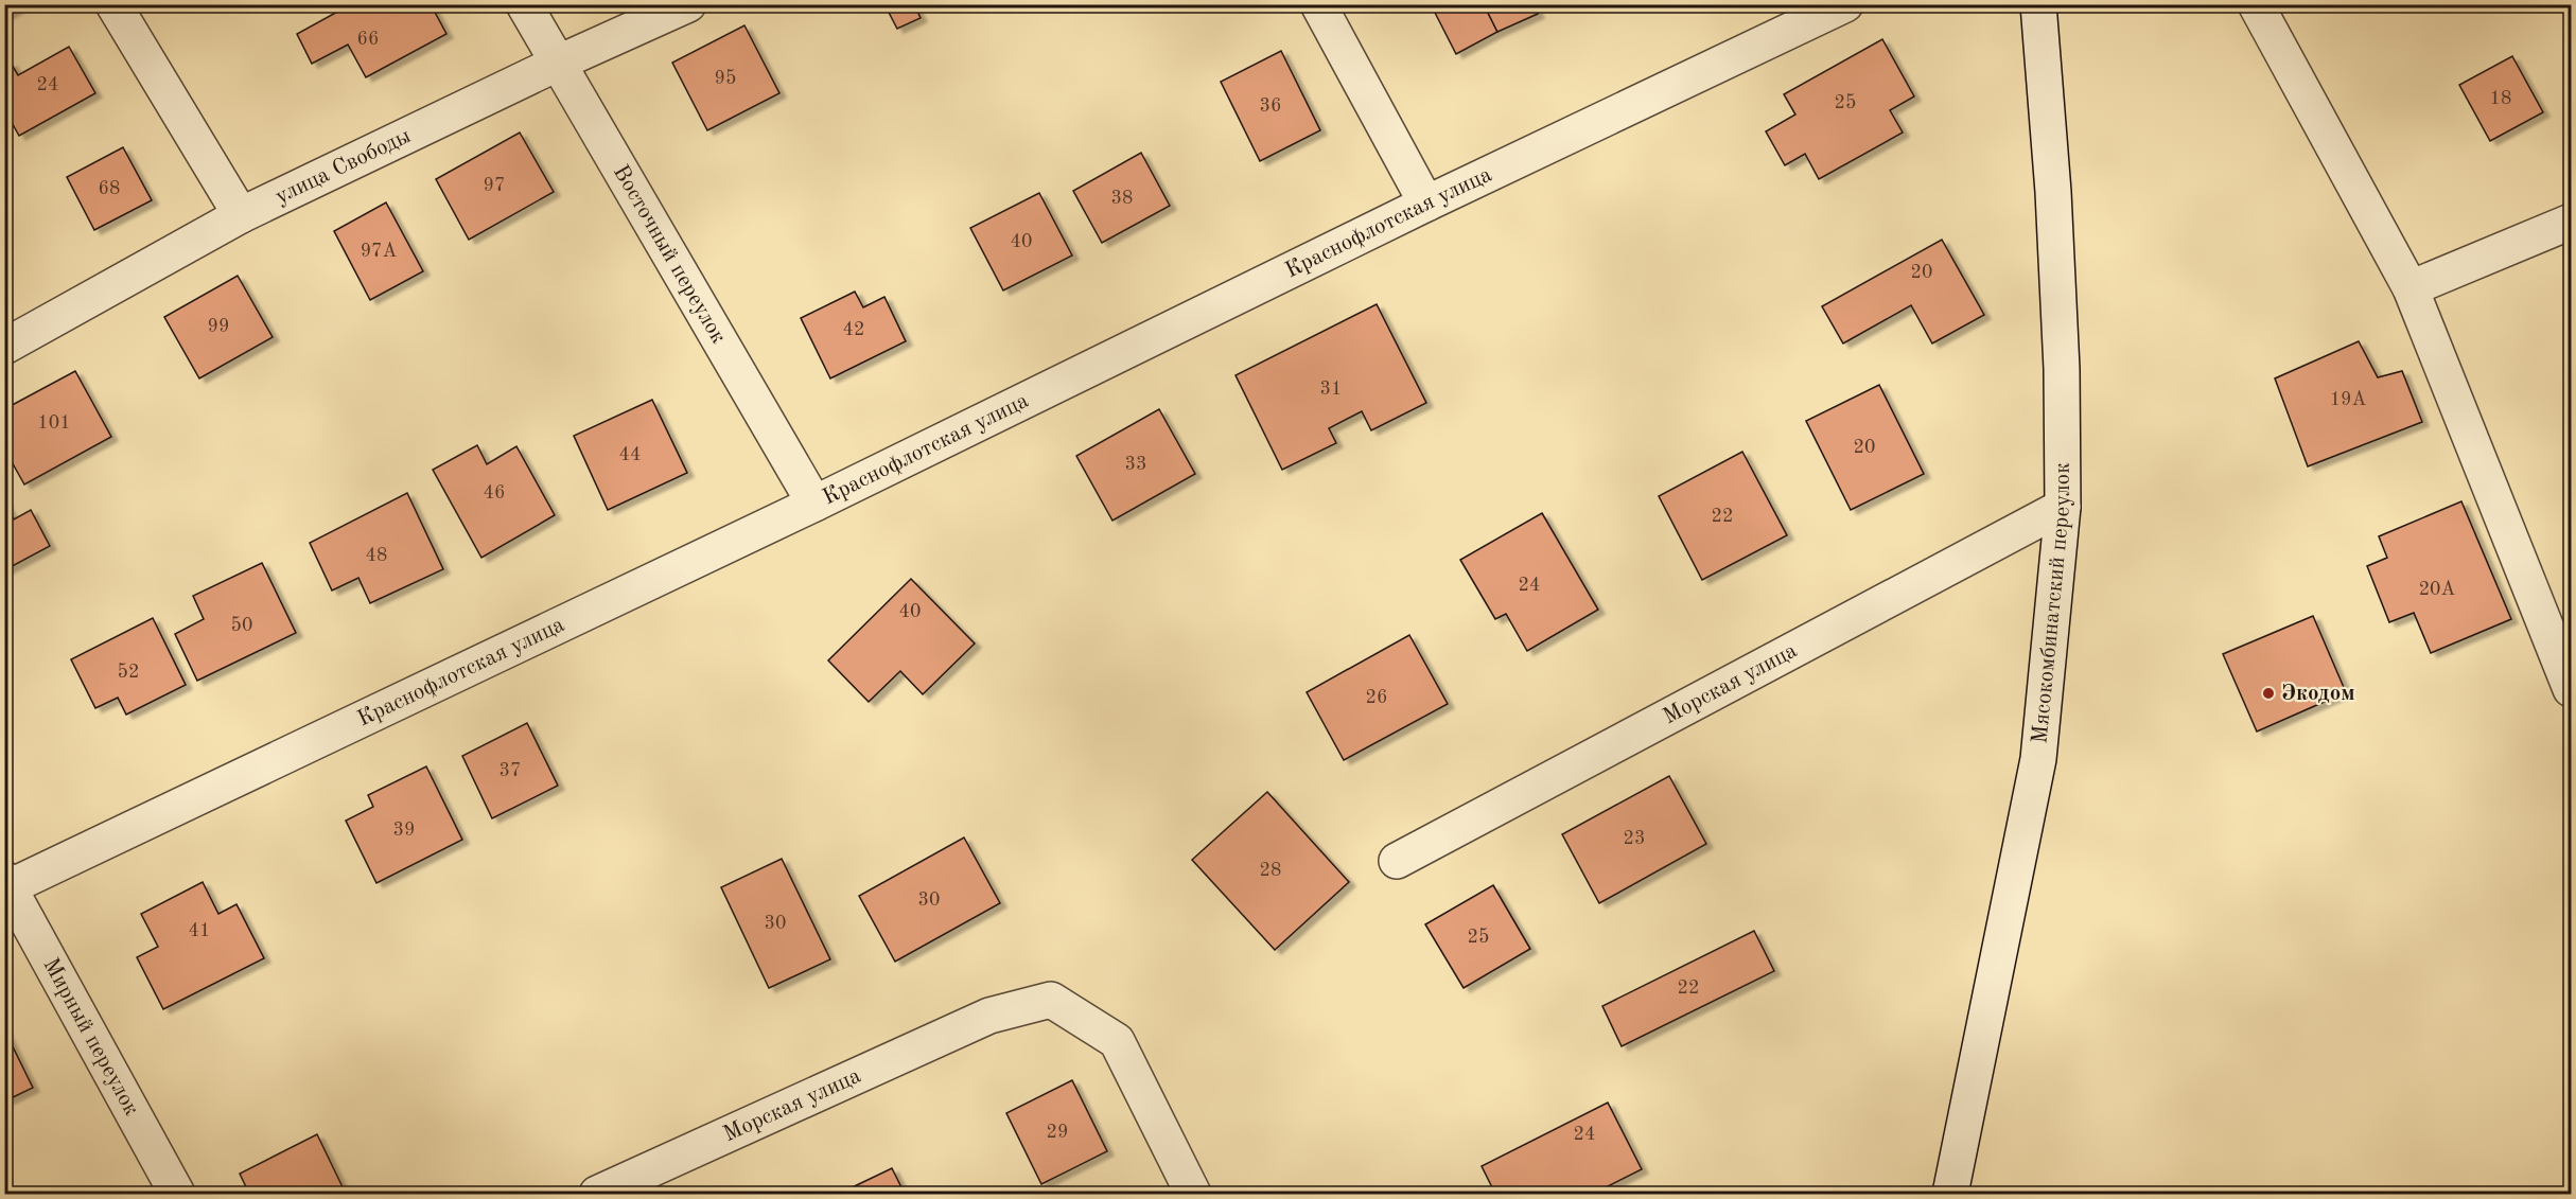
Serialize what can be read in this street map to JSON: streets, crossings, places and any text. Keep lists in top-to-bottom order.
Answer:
{
  "streets": {
    "street": [
      "улица Свободы",
      "Краснофлотская улица",
      "Восточный переулок",
      "Мясокомбинатский переулок",
      "Морская улица",
      "Мирный переулок"
    ]
  },
  "crossings": [
    ["улица Свободы", "Восточный переулок"],
    ["Краснофлотская улица", "Восточный переулок"],
    ["Краснофлотская улица", "Мирный переулок"],
    ["Мясокомбинатский переулок", "Морская улица"]
  ],
  "places": ["Экодом"],
  "house_numbers": [
    "66",
    "95",
    "24",
    "18",
    "25",
    "36",
    "97",
    "68",
    "38",
    "40",
    "97А",
    "20",
    "99",
    "42",
    "31",
    "19А",
    "101",
    "20",
    "44",
    "33",
    "46",
    "22",
    "48",
    "24",
    "20А",
    "40",
    "50",
    "52",
    "26",
    "37",
    "39",
    "23",
    "28",
    "30",
    "30",
    "41",
    "25",
    "22",
    "29",
    "24"
  ]
}
